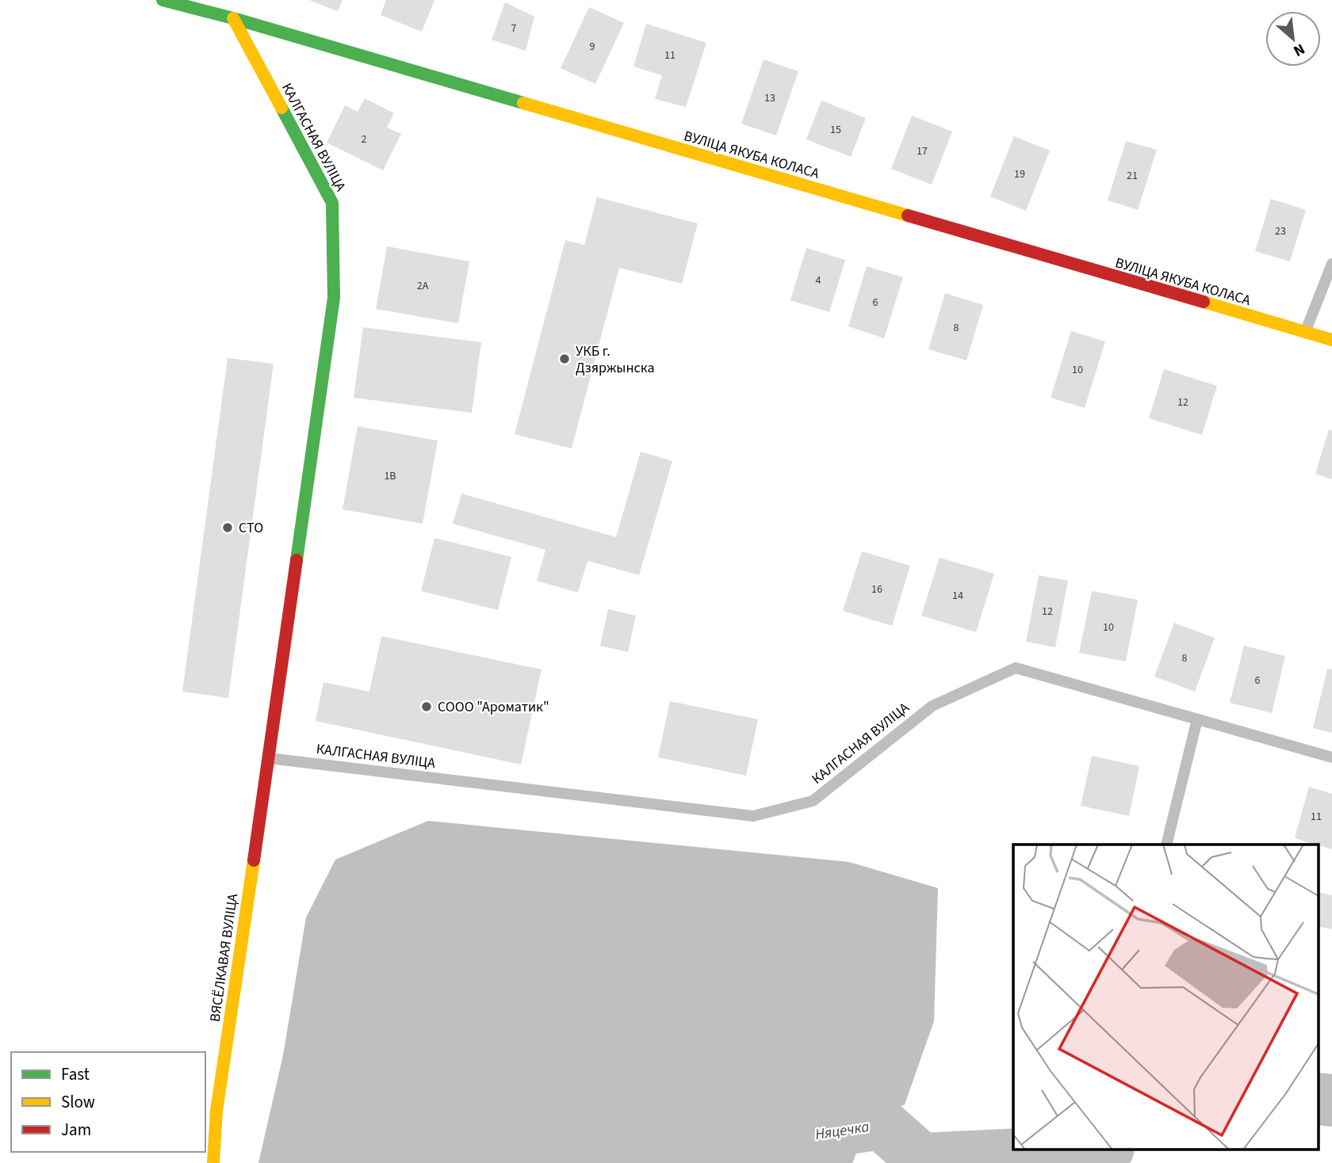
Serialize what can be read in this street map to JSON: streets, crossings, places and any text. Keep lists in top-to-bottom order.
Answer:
{
  "streets": {
    "street": ["КАЛГАСНАЯ ВУЛІЦА", "ВУЛІЦА ЯКУБА КОЛАСА", "ВЯСЁЛКАВАЯ ВУЛІЦА"]
  },
  "crossings": [
    ["КАЛГАСНАЯ ВУЛІЦА", "ВУЛІЦА ЯКУБА КОЛАСА"],
    ["КАЛГАСНАЯ ВУЛІЦА", "ВЯСЁЛКАВАЯ ВУЛІЦА"]
  ],
  "water": ["Няцечка"],
  "places": ["УКБ г. Дзяржынска", "СТО", "СООО \"Ароматик\""],
  "house_numbers": [
    "7",
    "9",
    "11",
    "13",
    "15",
    "2",
    "17",
    "19",
    "21",
    "23",
    "4",
    "2А",
    "6",
    "8",
    "10",
    "12",
    "1В",
    "16",
    "14",
    "12",
    "10",
    "8",
    "6",
    "11"
  ],
  "legend": ["Fast", "Slow", "Jam"],
  "north": "bottom right"
}
